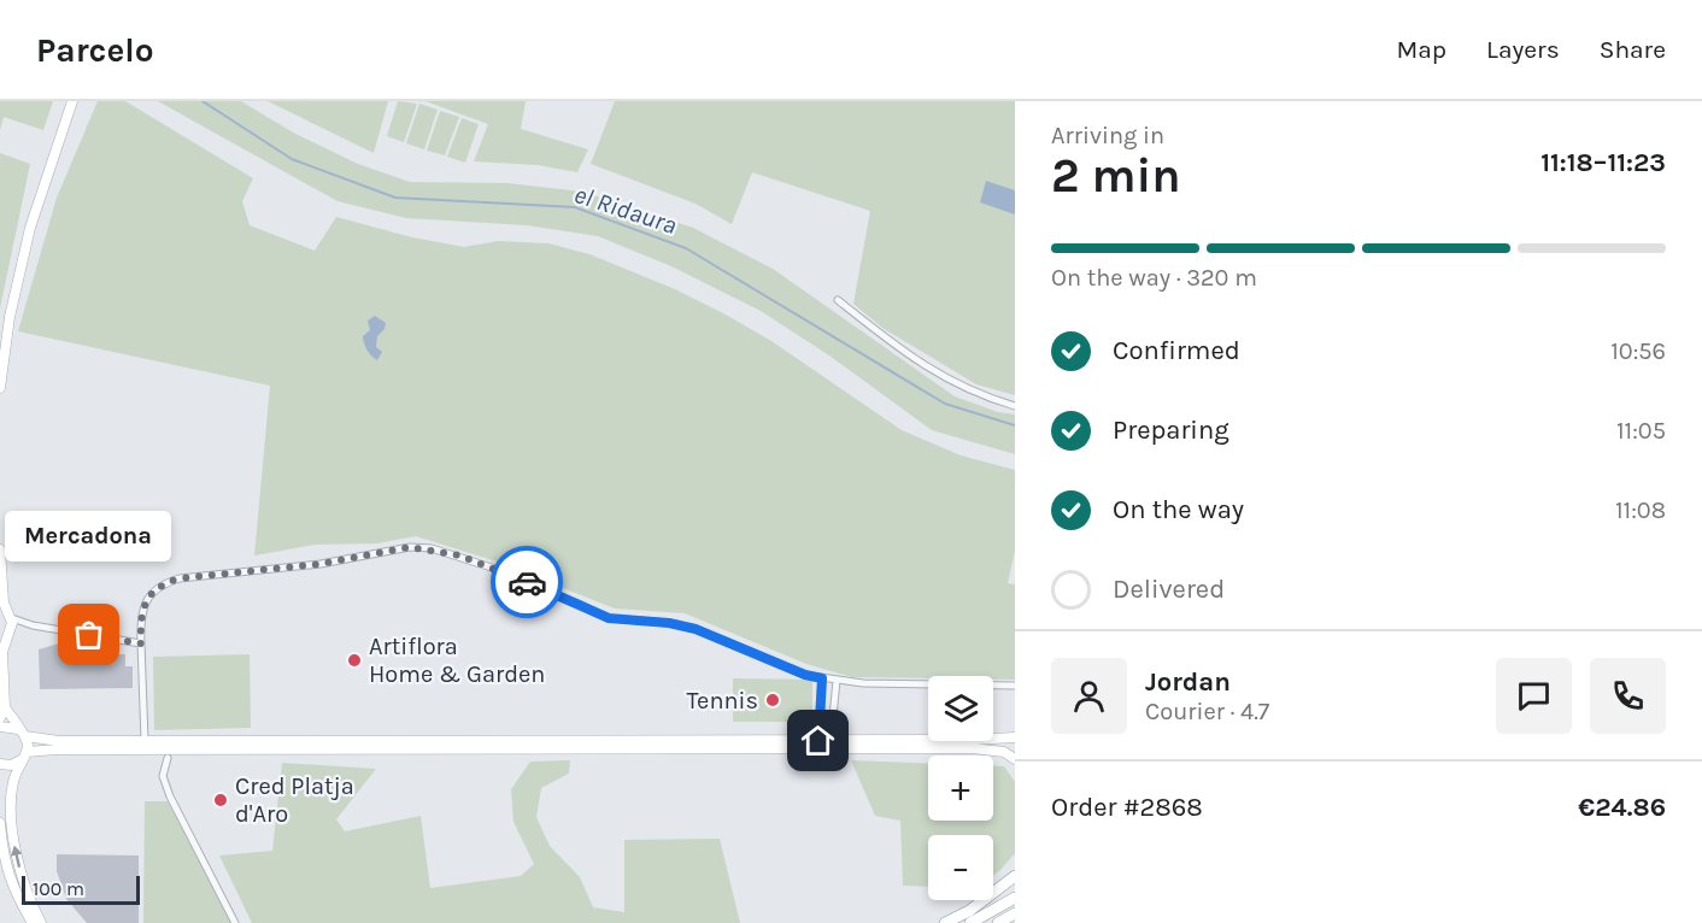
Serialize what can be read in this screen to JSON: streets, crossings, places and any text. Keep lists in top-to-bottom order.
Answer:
{
  "water": ["el Ridaura"],
  "places": [
    "Mercadona",
    "Artiflora Home & Garden",
    "Tennis",
    "Cred Platja d'Aro"
  ],
  "scale_bar": "100 m",
  "page": {
    "header": "Parcelo",
    "nav": ["Map", "Layers", "Share"],
    "heading": ["2 min", "Arriving in", "11:18–11:23"],
    "panel": [
      "Jordan",
      "Courier · 4.7",
      "Order #2868",
      "€24.86"
    ],
    "bar": "On the way · 320 m",
    "list": [
      ["Confirmed", "10:56"],
      ["Preparing", "11:05"],
      ["On the way", "11:08"],
      "Delivered"
    ],
    "bubble": "Mercadona",
    "map_buttons": ["+", "−"],
    "scale": "100 m"
  }
}
